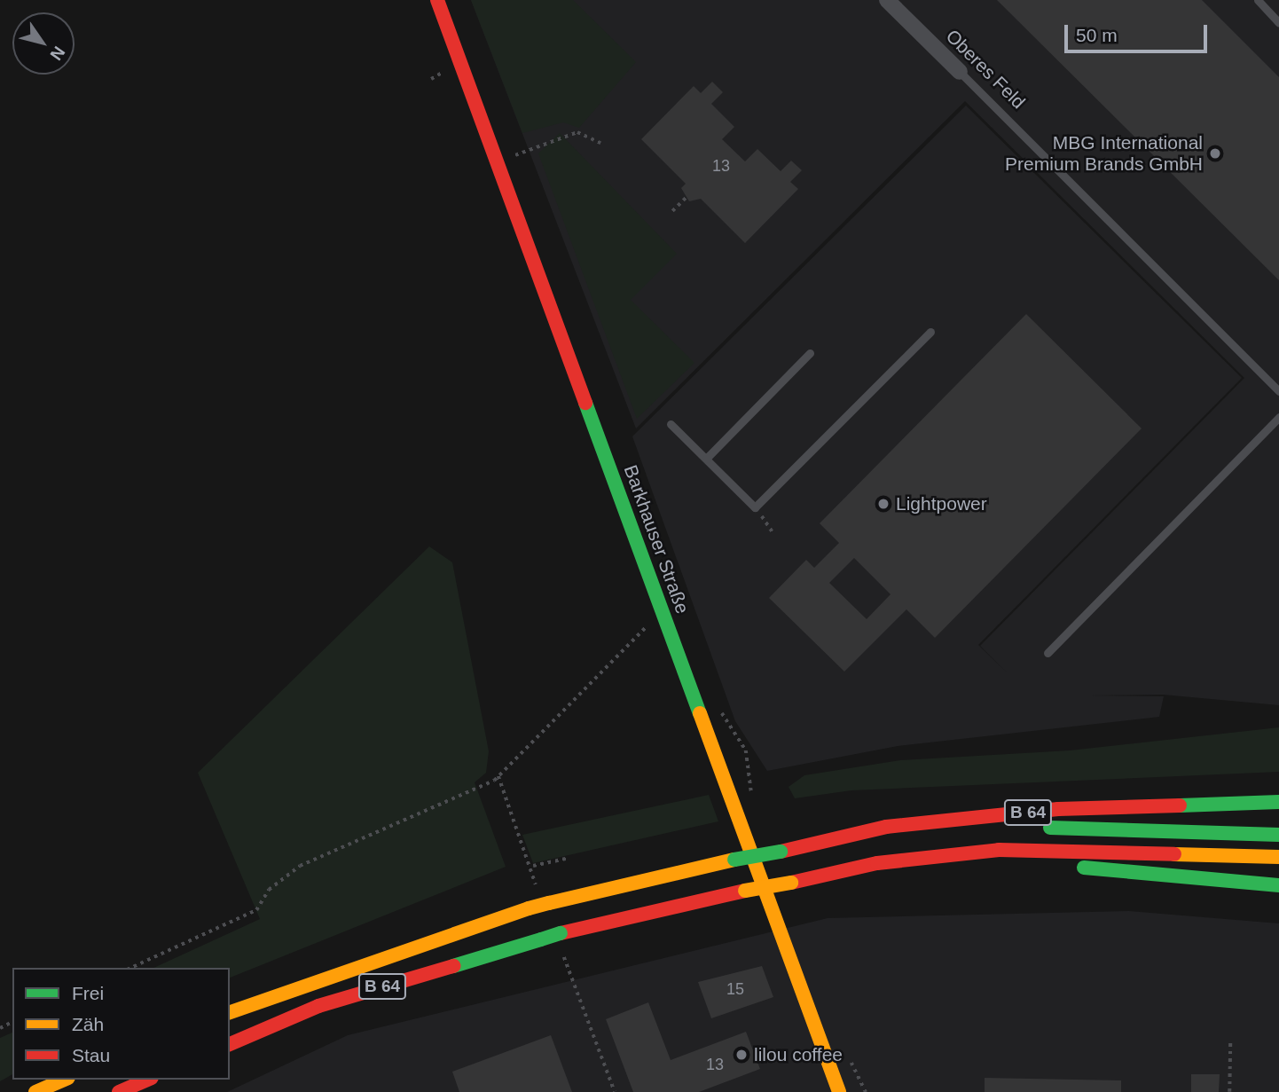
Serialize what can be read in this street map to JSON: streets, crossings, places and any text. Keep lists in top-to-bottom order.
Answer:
{
  "streets": {
    "main road": ["Barkhauser Straße", "B 64"],
    "street": ["Oberes Feld"]
  },
  "places": ["MBG International Premium Brands GmbH", "Lightpower", "lilou coffee"],
  "house_numbers": ["13", "15", "13"],
  "legend": ["Frei", "Zäh", "Stau"],
  "scale_bar": "50 m",
  "north": "bottom right"
}
